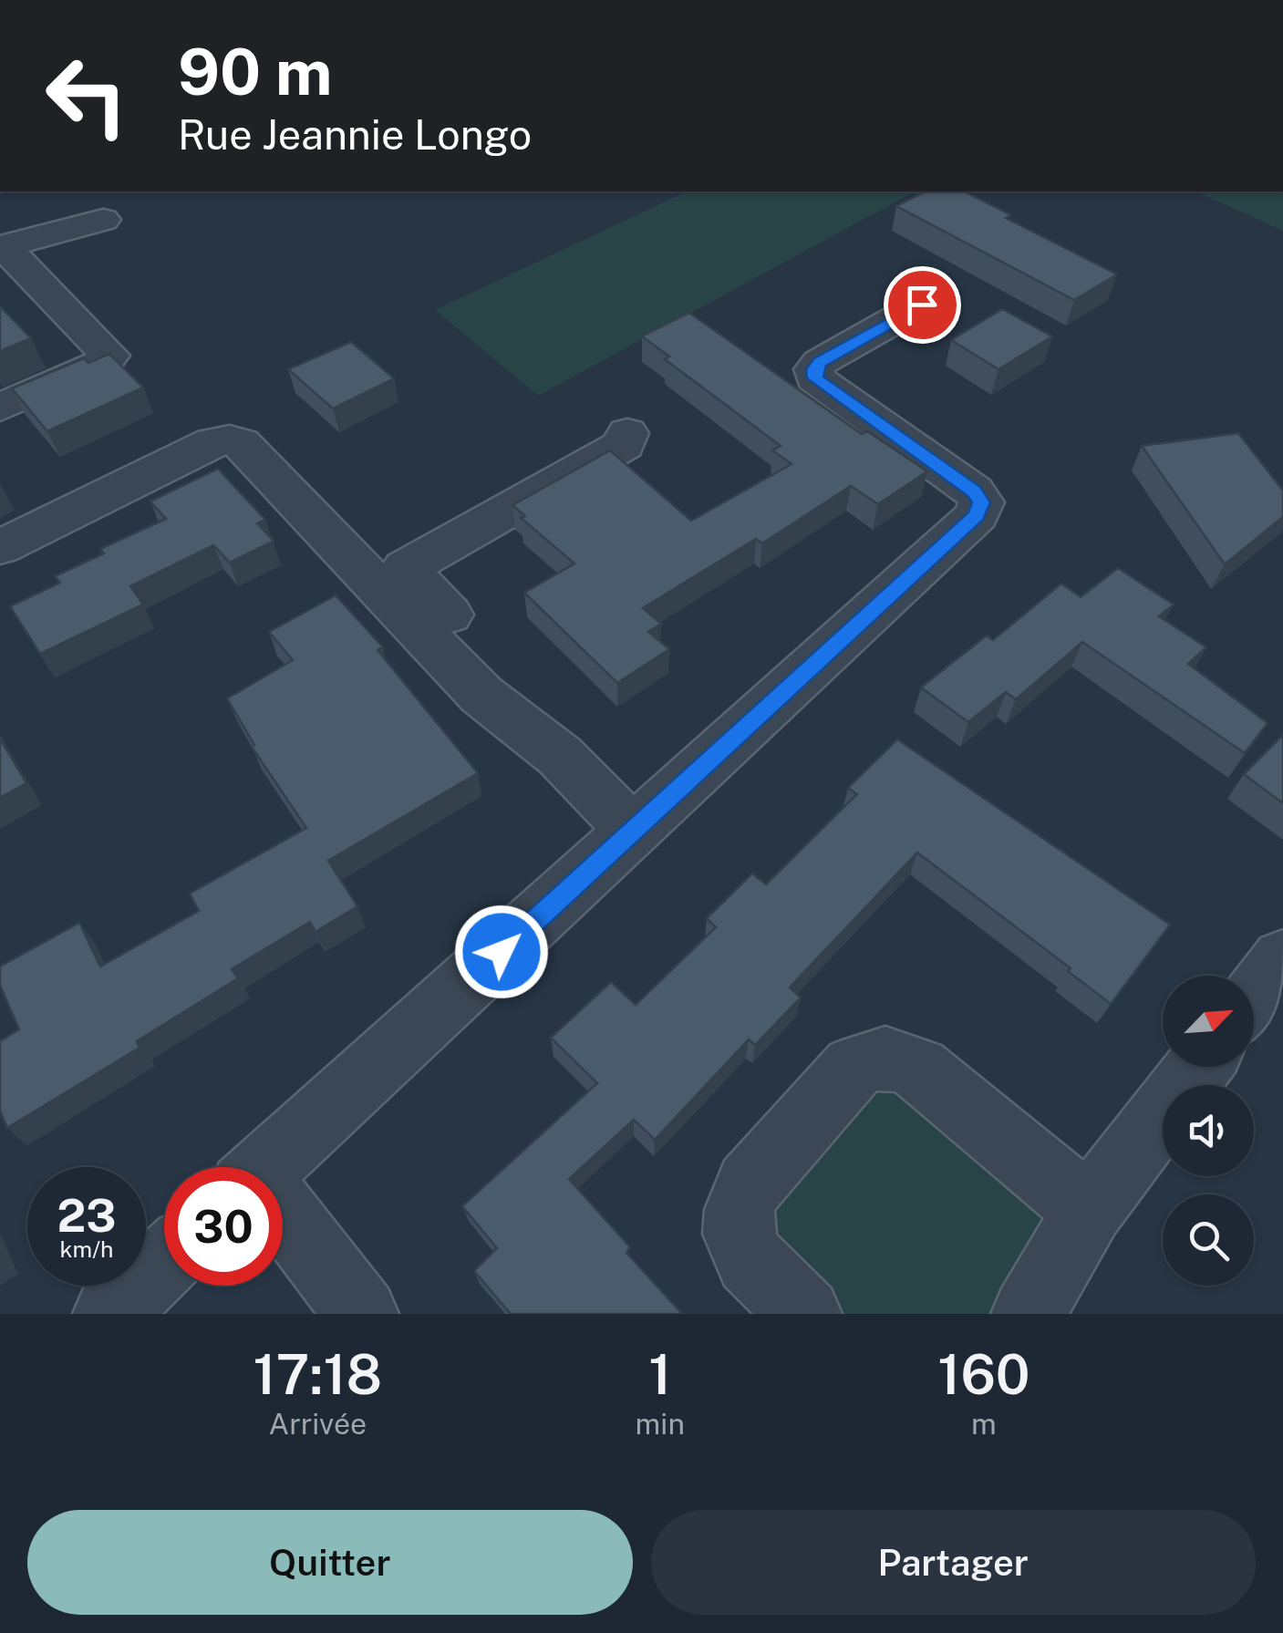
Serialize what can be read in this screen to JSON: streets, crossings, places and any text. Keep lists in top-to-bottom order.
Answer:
{
  "north": "top right",
  "page": {
    "turn": ["90 m", "Rue Jeannie Longo"],
    "speed": "23 km/h",
    "limit": "30",
    "eta": [
      "17:18",
      "Arrivée",
      "1",
      "min",
      "160",
      "m"
    ],
    "buttons": ["Quitter", "Partager"]
  }
}
